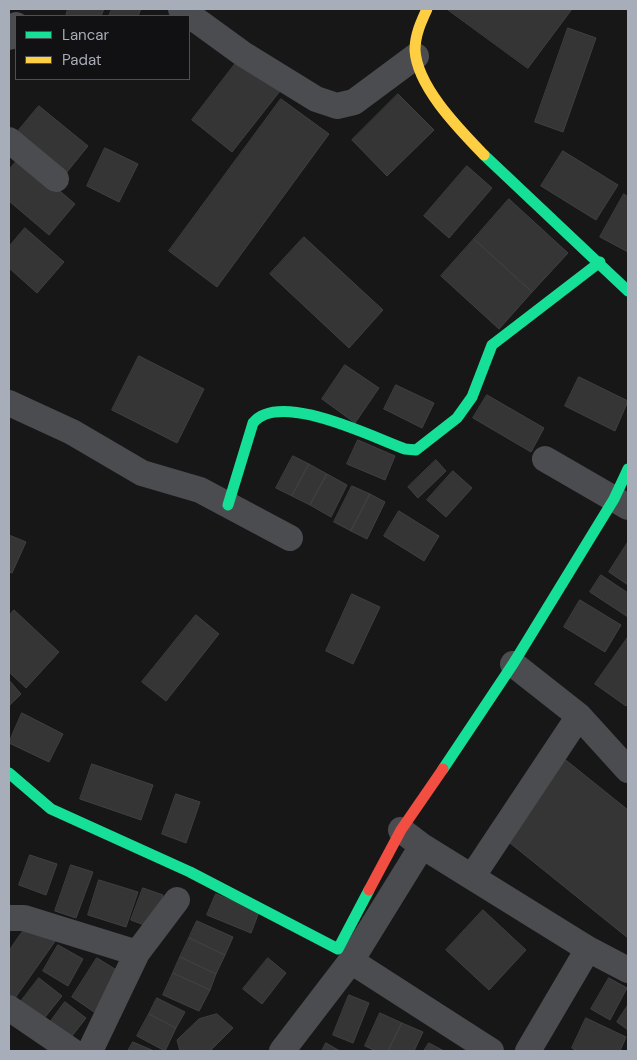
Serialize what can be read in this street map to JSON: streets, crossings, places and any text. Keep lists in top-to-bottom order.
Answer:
{
  "legend": ["Lancar", "Padat"]
}
